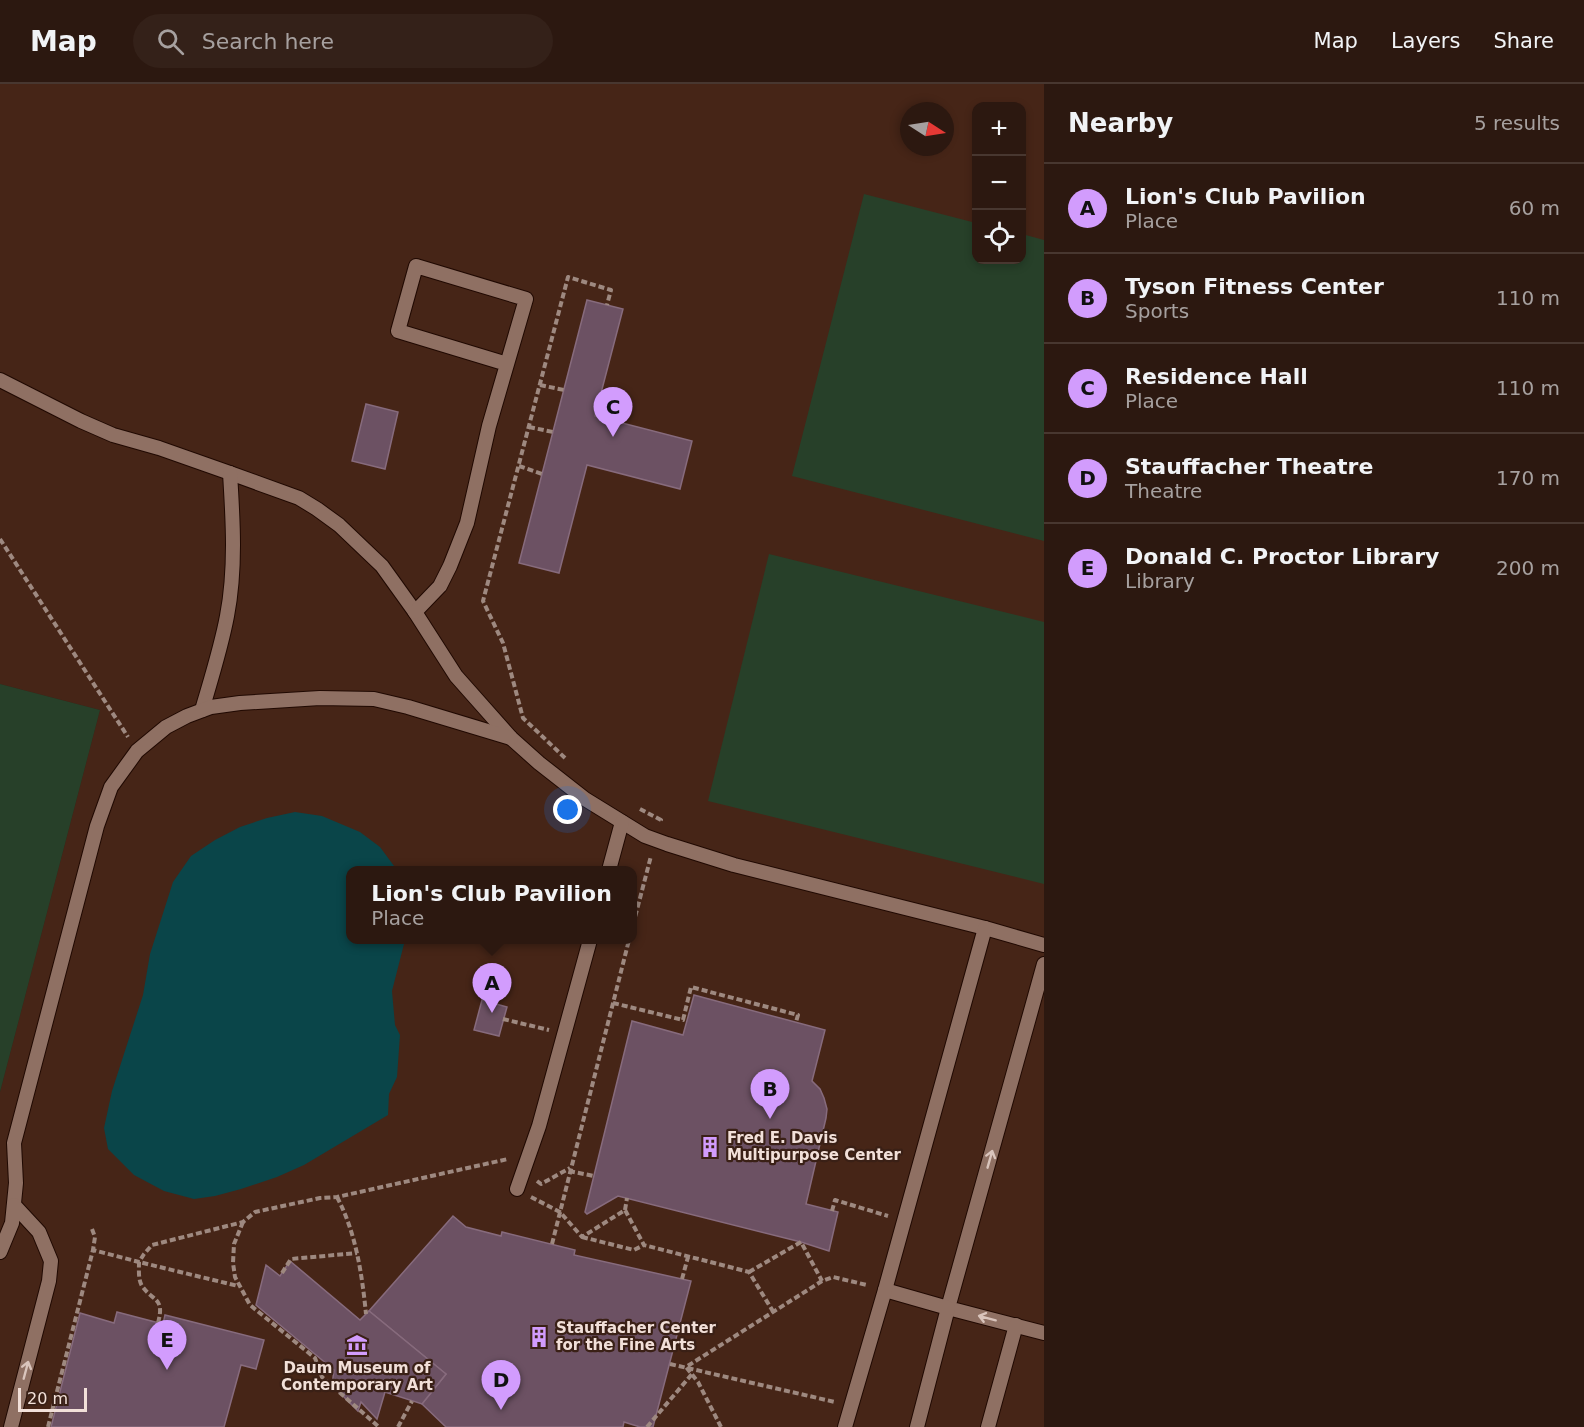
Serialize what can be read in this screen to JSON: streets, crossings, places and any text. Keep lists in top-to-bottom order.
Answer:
{
  "places": {
    "building": ["Fred E. Davis Multipurpose Center", "Stauffacher Center for the Fine Arts"],
    "museum": ["Daum Museum of Contemporary Art"]
  },
  "scale_bar": "20 m",
  "north": "right",
  "page": {
    "header": "Map",
    "search": "Search here",
    "nav": ["Map", "Layers", "Share"],
    "heading": ["Nearby", "5 results"],
    "map_buttons": ["+", "−"],
    "list": [
      {
        "mark": "A",
        "name": "Lion's Club Pavilion",
        "note": "Place",
        "value": "60 m"
      },
      {
        "mark": "B",
        "name": "Tyson Fitness Center",
        "note": "Sports",
        "value": "110 m"
      },
      {
        "mark": "C",
        "name": "Residence Hall",
        "note": "Place",
        "value": "110 m"
      },
      {
        "mark": "D",
        "name": "Stauffacher Theatre",
        "note": "Theatre",
        "value": "170 m"
      },
      {
        "mark": "E",
        "name": "Donald C. Proctor Library",
        "note": "Library",
        "value": "200 m"
      }
    ],
    "pins": [
      "C",
      "A",
      "B",
      "E",
      "D"
    ],
    "popup": ["Lion's Club Pavilion", "Place"],
    "scale": "20 m"
  }
}
